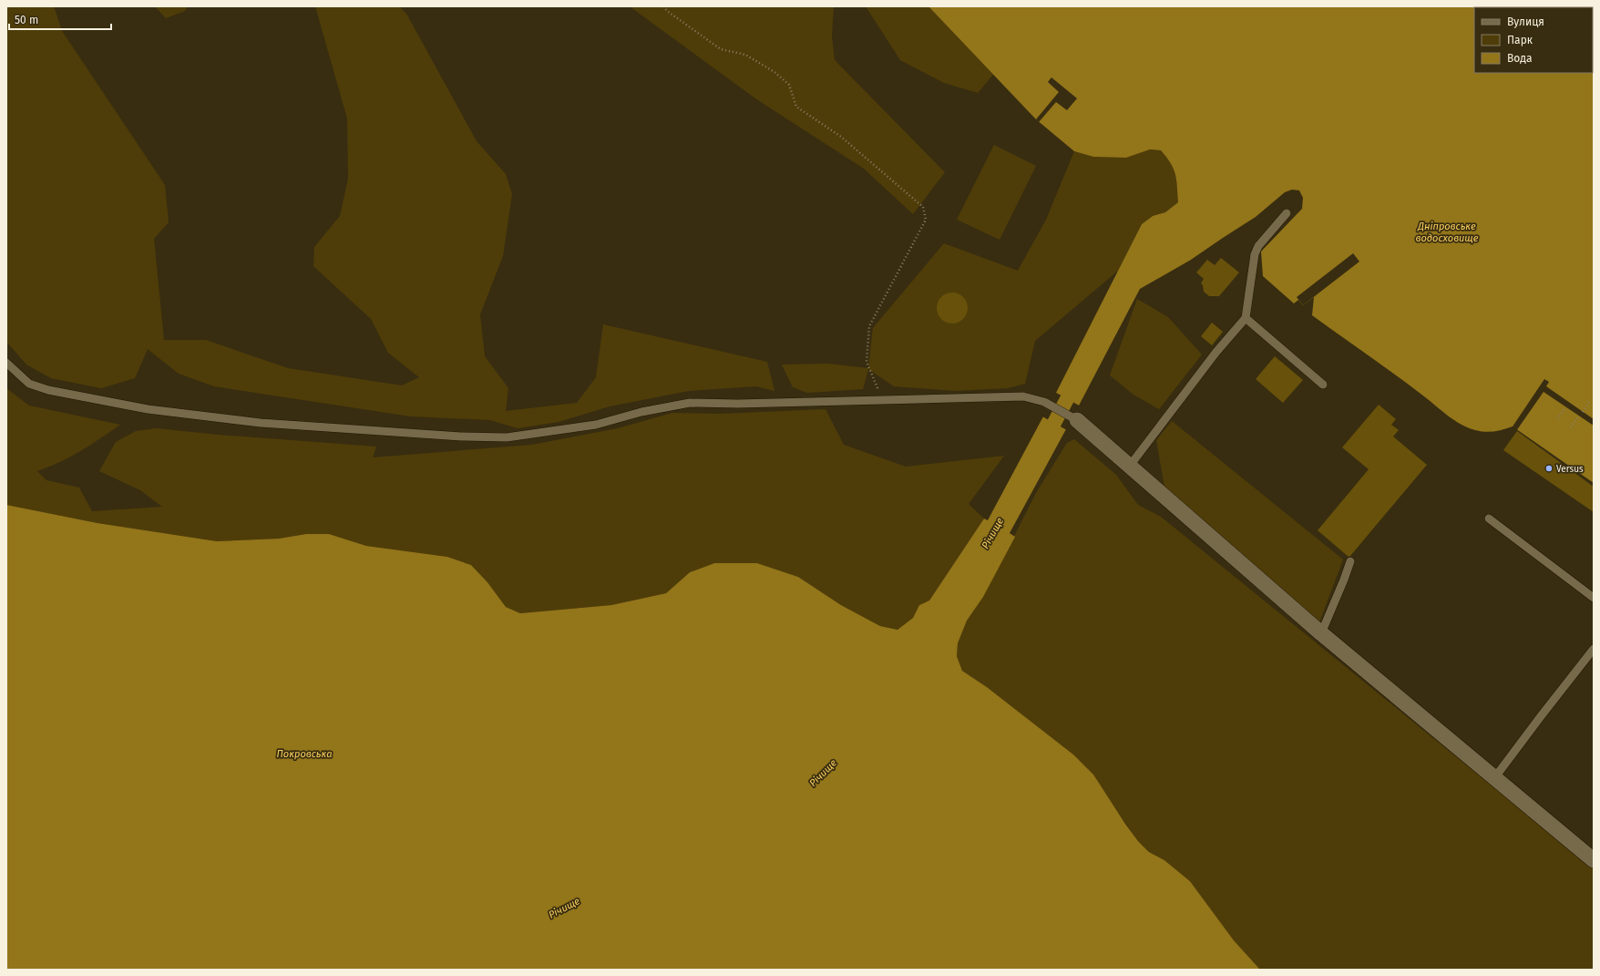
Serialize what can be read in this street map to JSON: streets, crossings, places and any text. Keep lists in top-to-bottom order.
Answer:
{
  "water": ["Дніпровське водосховище", "Річище", "Покровська"],
  "places": ["Versus"],
  "legend": ["Вулиця", "Парк", "Вода"],
  "scale_bar": "50 m"
}
